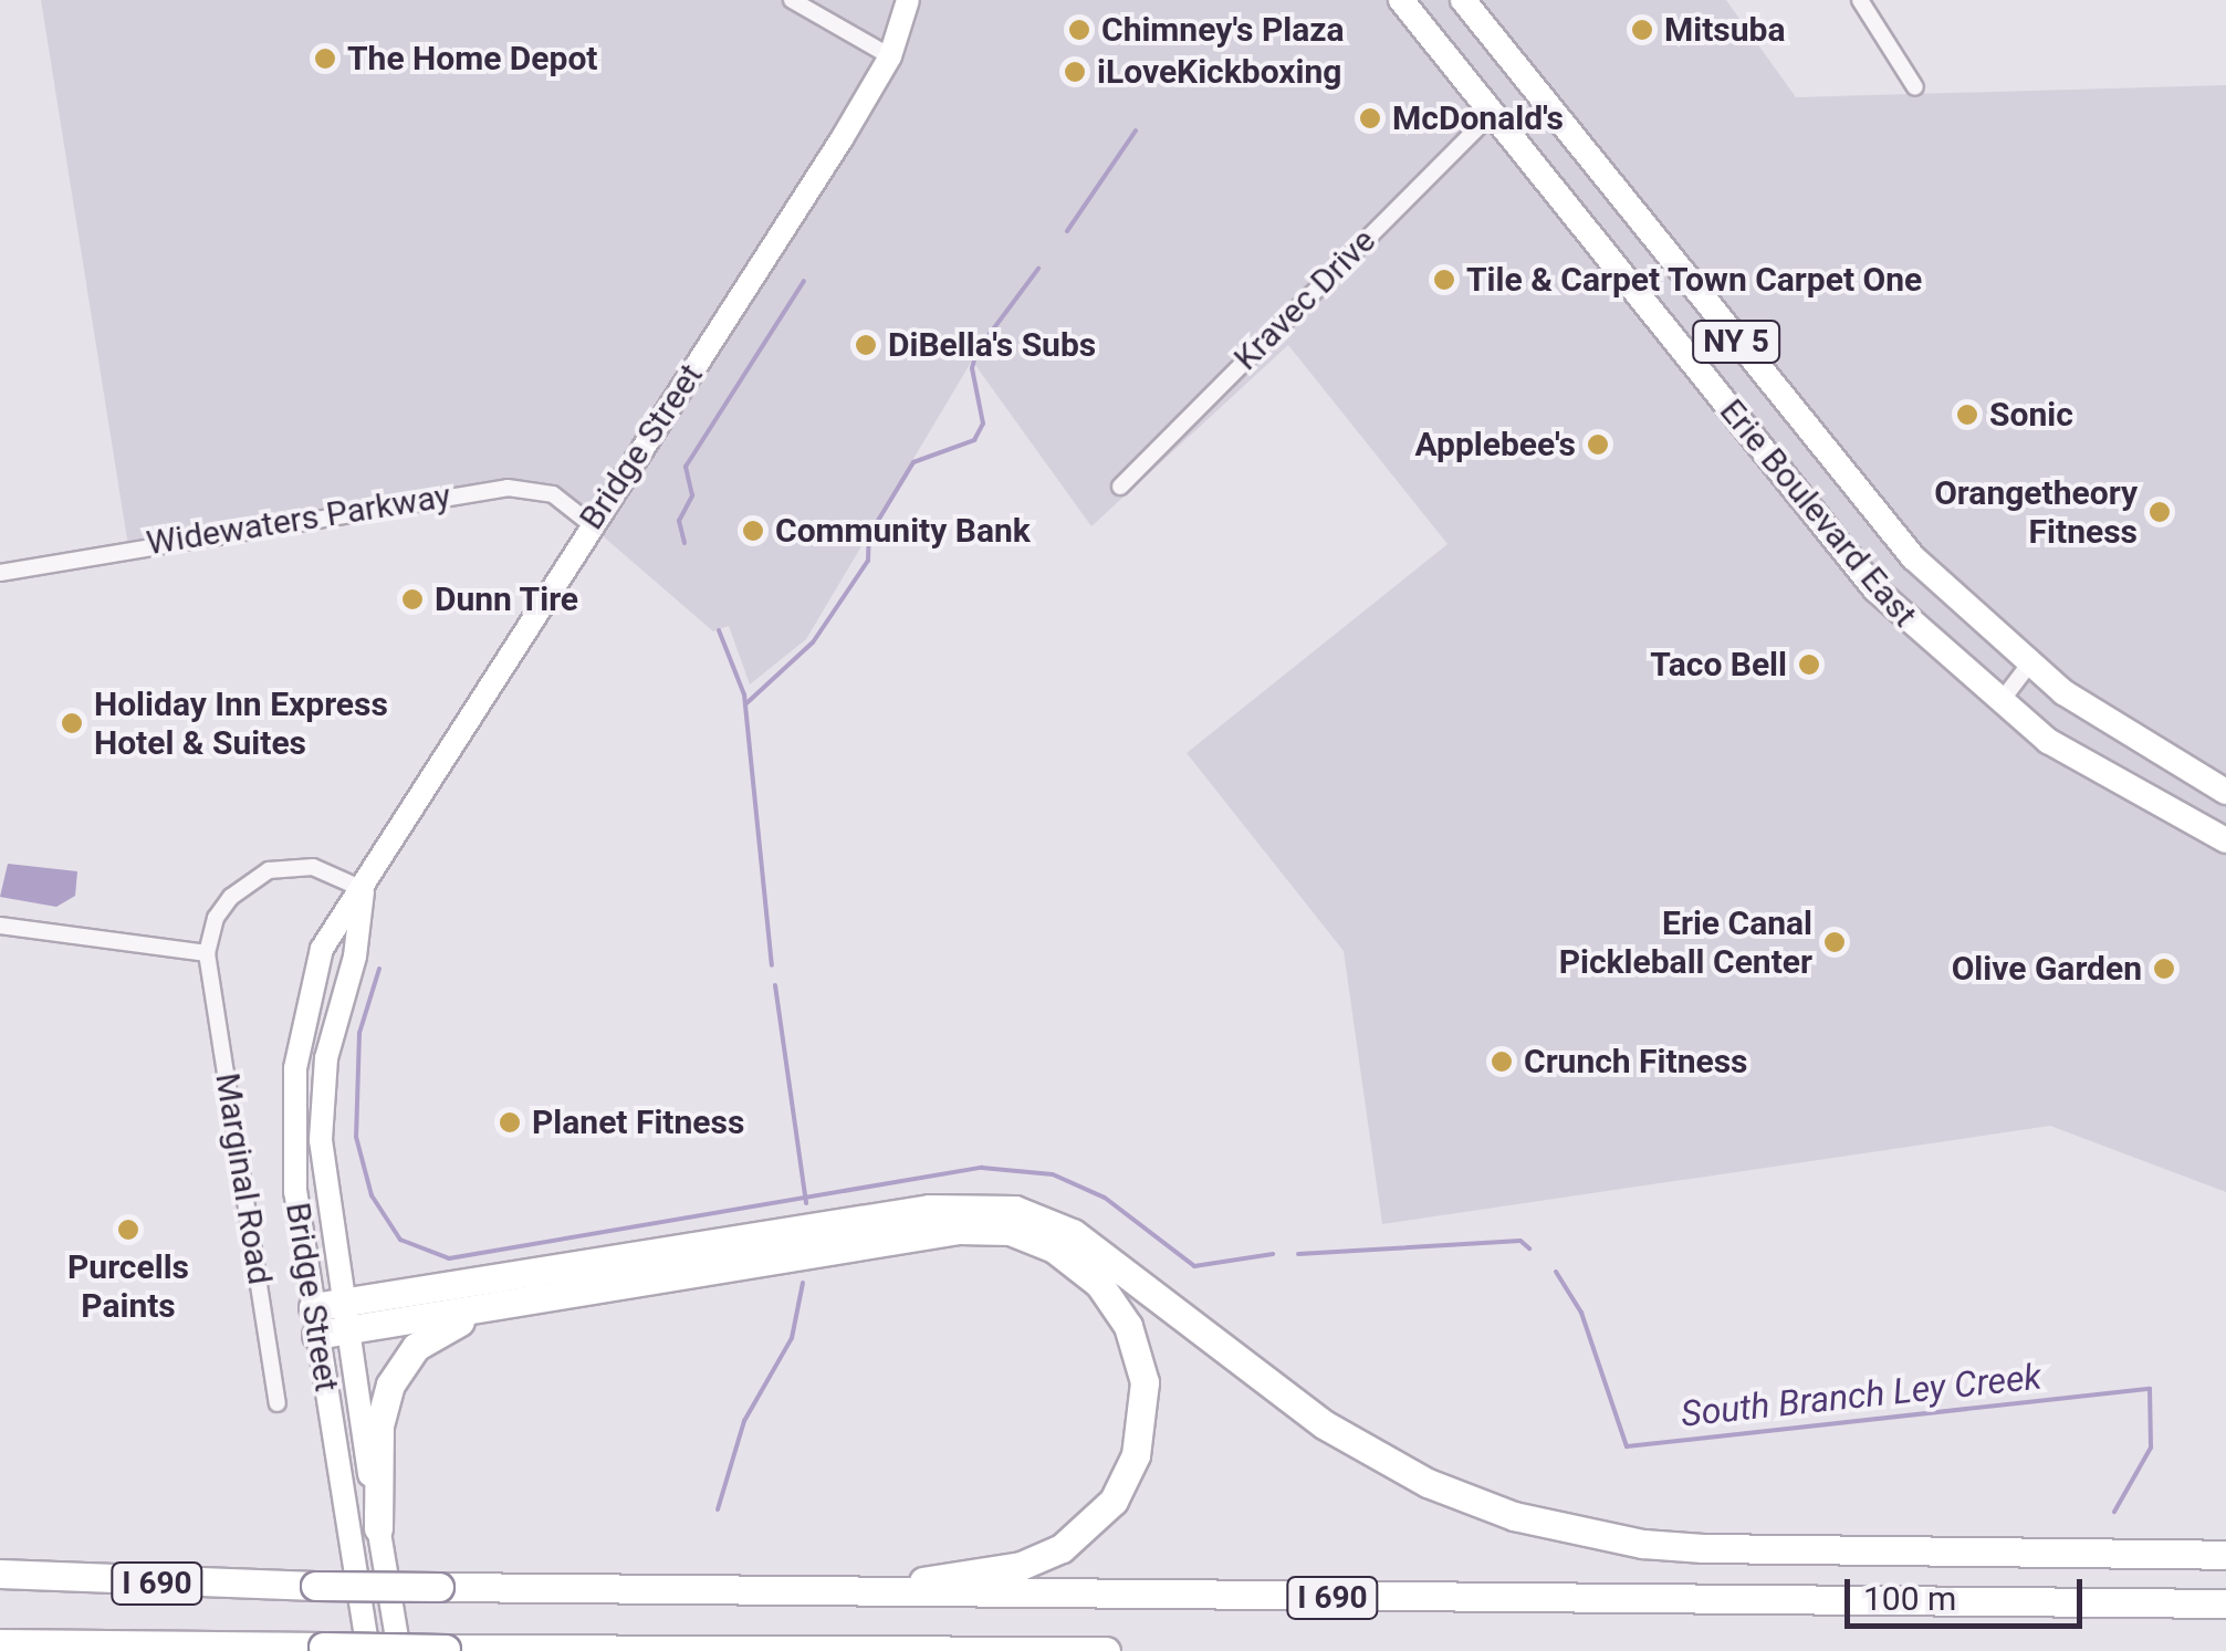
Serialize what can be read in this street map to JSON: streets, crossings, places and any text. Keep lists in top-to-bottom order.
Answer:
{
  "streets": {
    "highway": ["I 690"],
    "main road": ["NY 5", "Bridge Street", "Erie Boulevard East"],
    "street": ["Kravec Drive", "Widewaters Parkway", "Marginal Road"]
  },
  "crossings": [
    ["Kravec Drive", "Erie Boulevard East"],
    ["Bridge Street", "Widewaters Parkway"]
  ],
  "water": ["South Branch Ley Creek"],
  "places": [
    "Chimney's Plaza",
    "Mitsuba",
    "The Home Depot",
    "iLoveKickboxing",
    "McDonald's",
    "Tile & Carpet Town Carpet One",
    "DiBella's Subs",
    "Sonic",
    "Applebee's",
    "Orangetheory Fitness",
    "Community Bank",
    "Dunn Tire",
    "Taco Bell",
    "Holiday Inn Express Hotel & Suites",
    "Erie Canal Pickleball Center",
    "Olive Garden",
    "Crunch Fitness",
    "Planet Fitness",
    "Purcells Paints"
  ],
  "scale_bar": "100 m"
}
